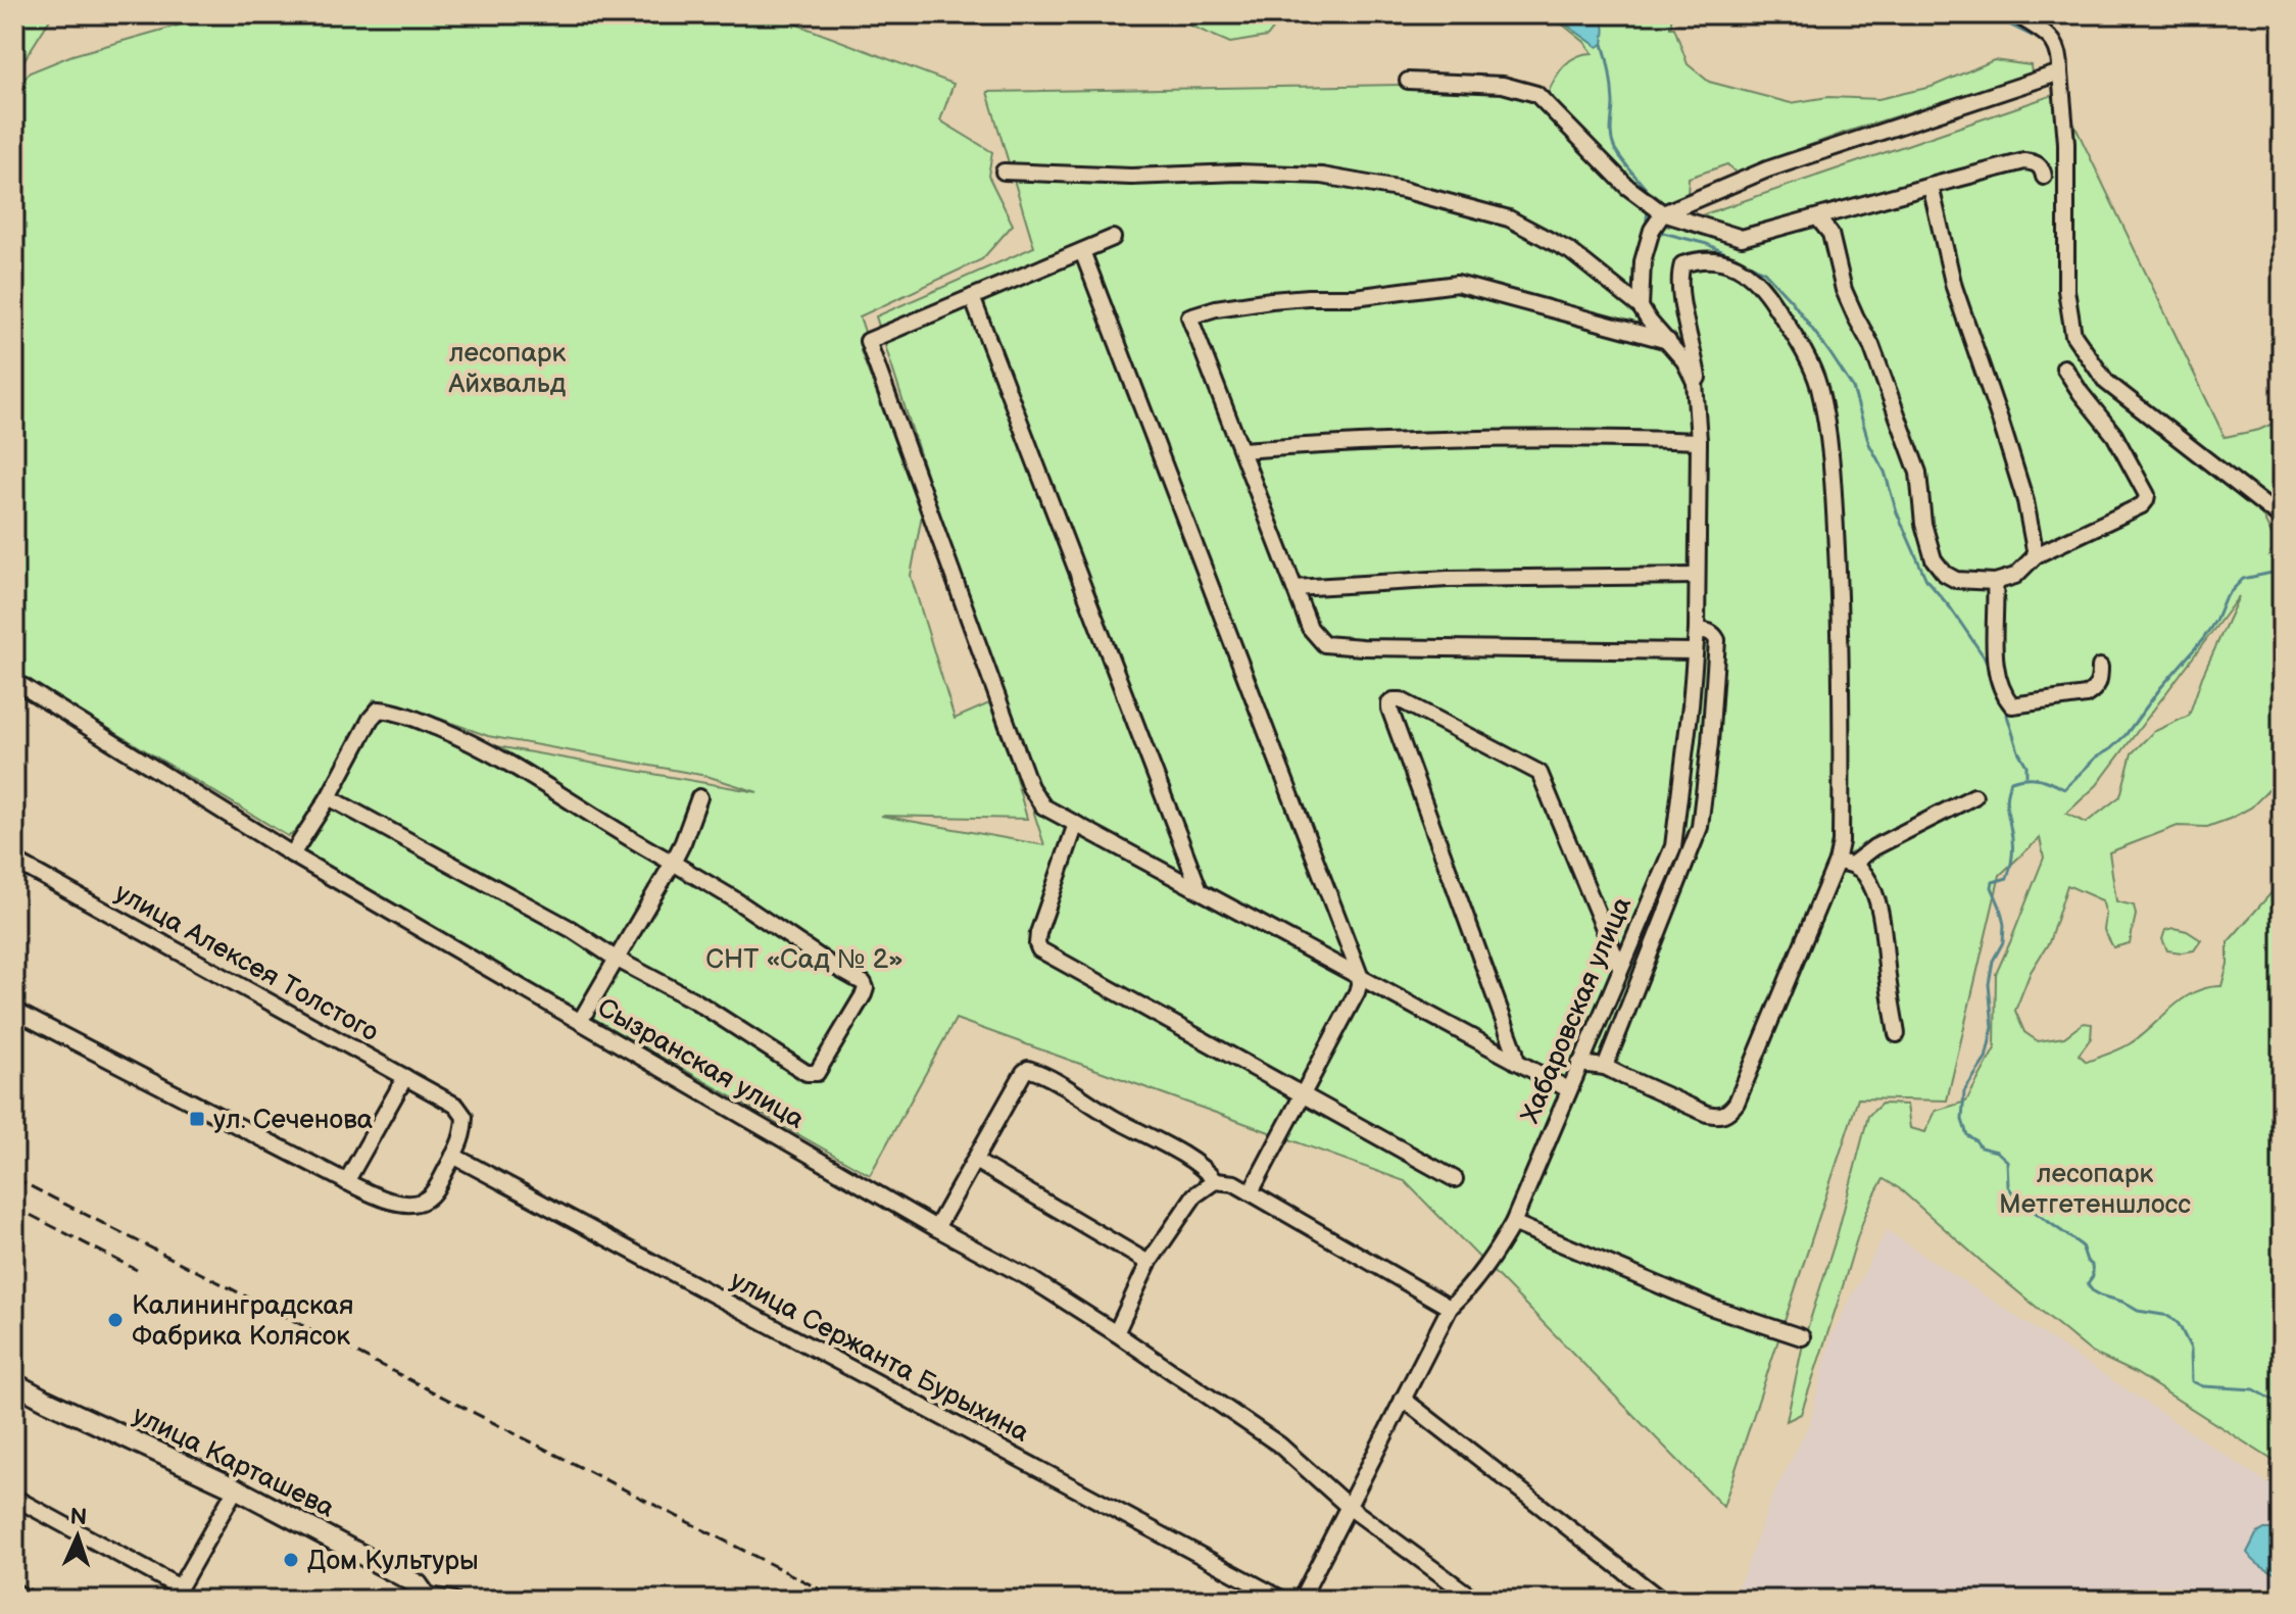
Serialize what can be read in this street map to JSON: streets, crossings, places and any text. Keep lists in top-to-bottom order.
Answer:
{
  "streets": {
    "main road": ["улица Карташева"],
    "street": [
      "улица Алексея Толстого",
      "Хабаровская улица",
      "Сызранская улица",
      "улица Сержанта Бурыхина"
    ]
  },
  "crossings": [
    ["улица Алексея Толстого", "улица Сержанта Бурыхина"],
    ["Хабаровская улица", "Сызранская улица"]
  ],
  "parks": ["лесопарк Айхвальд", "СНТ «Сад № 2»", "лесопарк Метгетеншлосс"],
  "places": {
    "transit": ["ул. Сеченова"],
    "other": ["Калининградская Фабрика Колясок", "Дом Культуры"]
  },
  "north": "top"
}
